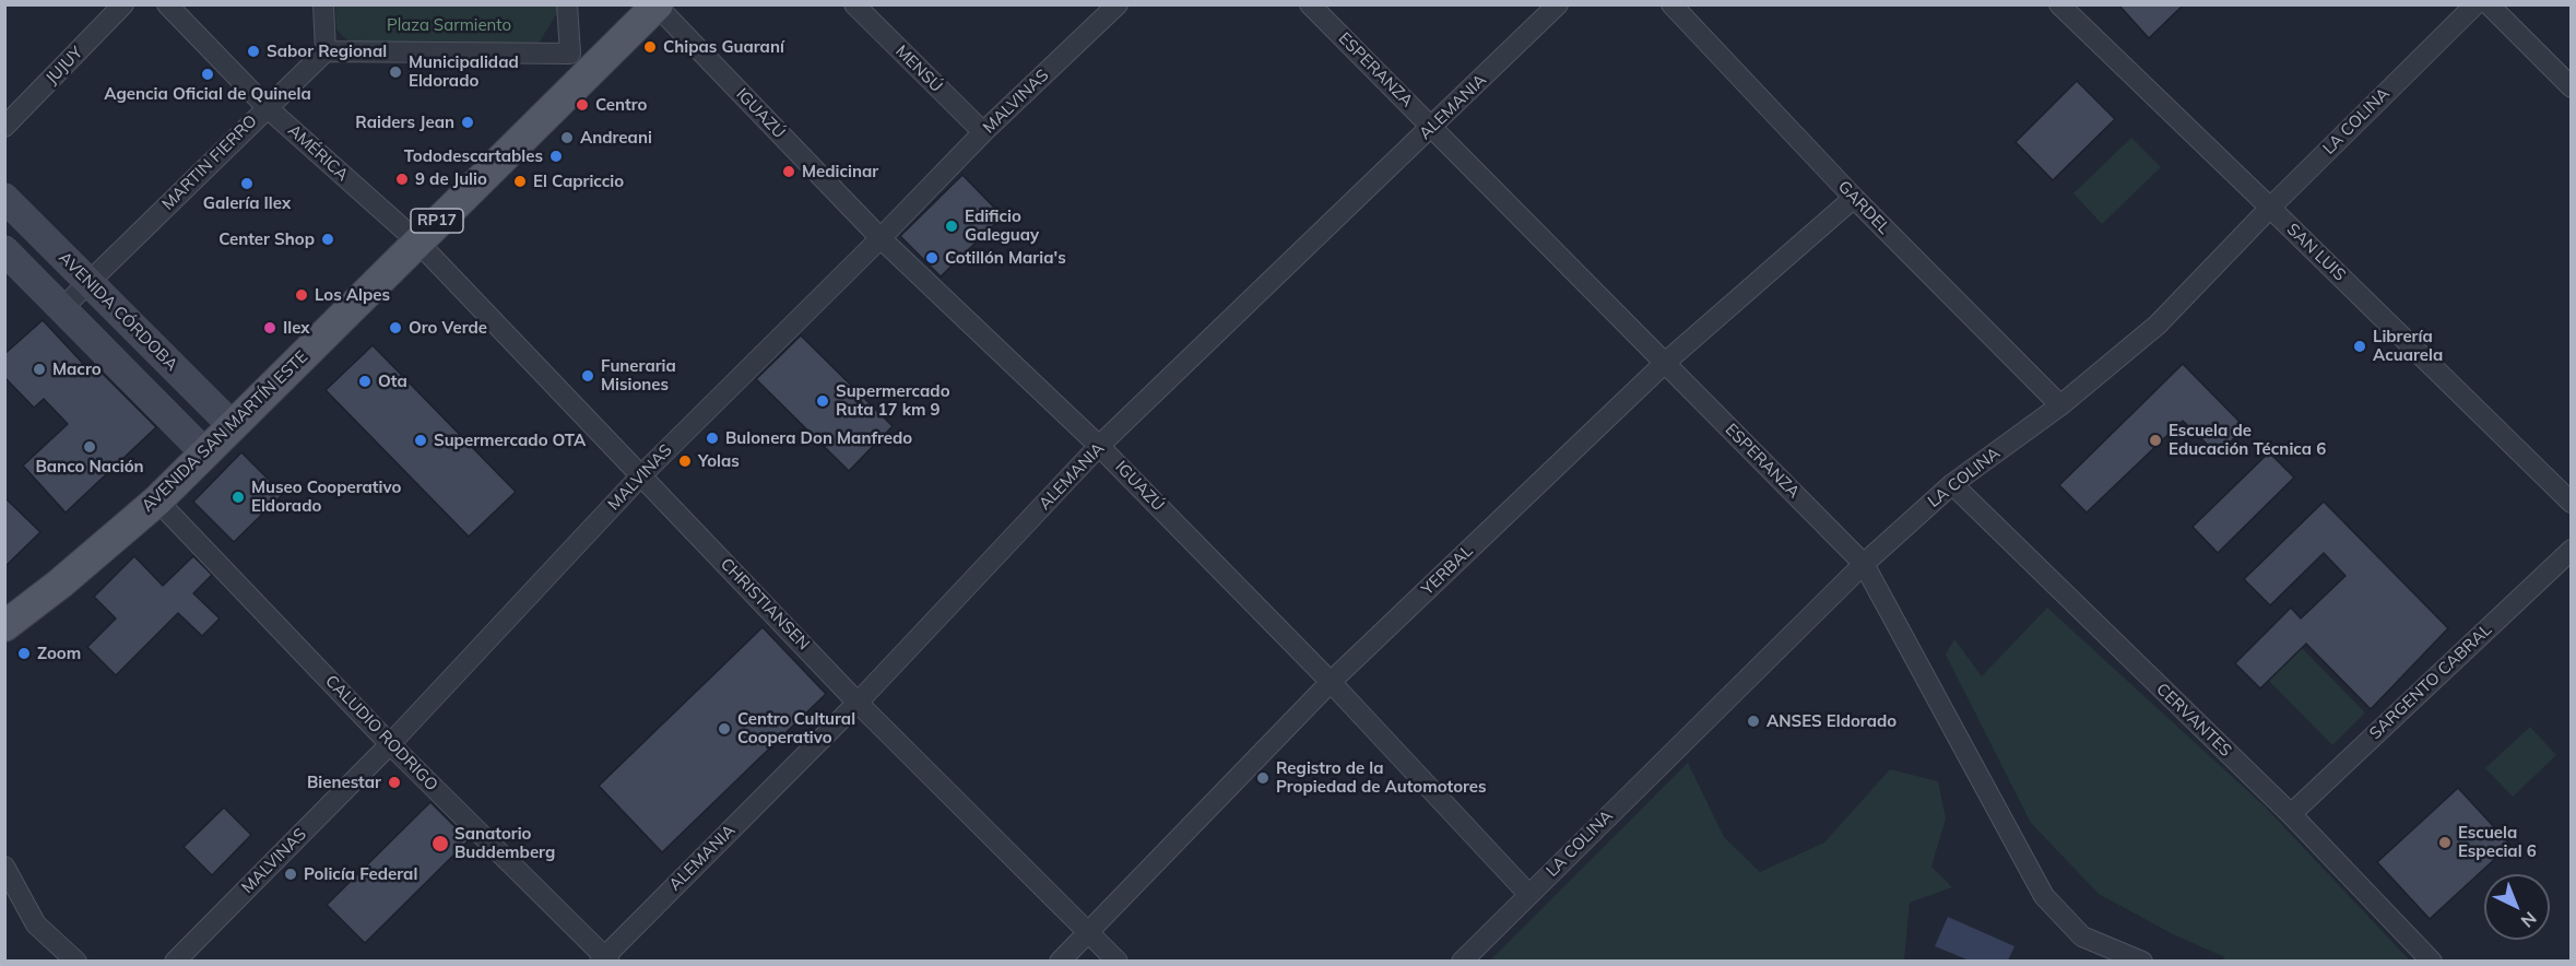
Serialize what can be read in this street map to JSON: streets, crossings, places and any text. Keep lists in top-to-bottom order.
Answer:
{
  "streets": {
    "main road": ["RP17", "AVENIDA CÓRDOBA", "AVENIDA SAN MARTÍN ESTE"],
    "street": [
      "JUJUY",
      "MENSÚ",
      "ESPERANZA",
      "MALVINAS",
      "ALEMANIA",
      "IGUAZÚ",
      "LA COLINA",
      "AMÉRICA",
      "MARTIN FIERRO",
      "GARDEL",
      "SAN LUIS",
      "YERBAL",
      "CHRISTIANSEN",
      "SARGENTO CABRAL",
      "CERVANTES",
      "CALUDIO RODRIGO"
    ]
  },
  "crossings": [
    ["MENSÚ", "MALVINAS"],
    ["ESPERANZA", "ALEMANIA"],
    ["ESPERANZA", "LA COLINA"],
    ["ESPERANZA", "YERBAL"],
    ["MALVINAS", "IGUAZÚ"],
    ["MALVINAS", "CHRISTIANSEN"],
    ["MALVINAS", "CALUDIO RODRIGO"],
    ["ALEMANIA", "IGUAZÚ"],
    ["ALEMANIA", "CHRISTIANSEN"],
    ["ALEMANIA", "CALUDIO RODRIGO"],
    ["IGUAZÚ", "LA COLINA"],
    ["IGUAZÚ", "AVENIDA SAN MARTÍN ESTE"],
    ["IGUAZÚ", "YERBAL"],
    ["LA COLINA", "GARDEL"],
    ["LA COLINA", "SAN LUIS"],
    ["LA COLINA", "CERVANTES"],
    ["AMÉRICA", "MARTIN FIERRO"],
    ["AMÉRICA", "AVENIDA SAN MARTÍN ESTE"],
    ["AMÉRICA", "CHRISTIANSEN"],
    ["MARTIN FIERRO", "AVENIDA CÓRDOBA"],
    ["GARDEL", "YERBAL"],
    ["AVENIDA CÓRDOBA", "AVENIDA SAN MARTÍN ESTE"],
    ["AVENIDA SAN MARTÍN ESTE", "CHRISTIANSEN"],
    ["AVENIDA SAN MARTÍN ESTE", "CALUDIO RODRIGO"],
    ["YERBAL", "CHRISTIANSEN"],
    ["SARGENTO CABRAL", "CERVANTES"]
  ],
  "parks": ["Plaza Sarmiento"],
  "places": [
    "Chipas Guaraní",
    "Sabor Regional",
    "Municipalidad Eldorado",
    "Agencia Oficial de Quinela",
    "Centro",
    "Raiders Jean",
    "Andreani",
    "Tododescartables",
    "Medicinar",
    "9 de Julio",
    "El Capriccio",
    "Galería Ilex",
    "Edificio Galeguay",
    "Center Shop",
    "Cotillón Maria's",
    "Los Alpes",
    "Ilex",
    "Oro Verde",
    "Librería Acuarela",
    "Macro",
    "Funeraria Misiones",
    "Ota",
    "Supermercado Ruta 17 km 9",
    "Bulonera Don Manfredo",
    "Supermercado OTA",
    "Escuela de Educación Técnica 6",
    "Banco Nación",
    "Yolas",
    "Museo Cooperativo Eldorado",
    "Zoom",
    "ANSES Eldorado",
    "Centro Cultural Cooperativo",
    "Registro de la Propiedad de Automotores",
    "Bienestar",
    "Escuela Especial 6",
    "Sanatorio Buddemberg",
    "Policía Federal"
  ],
  "north": "bottom right"
}
